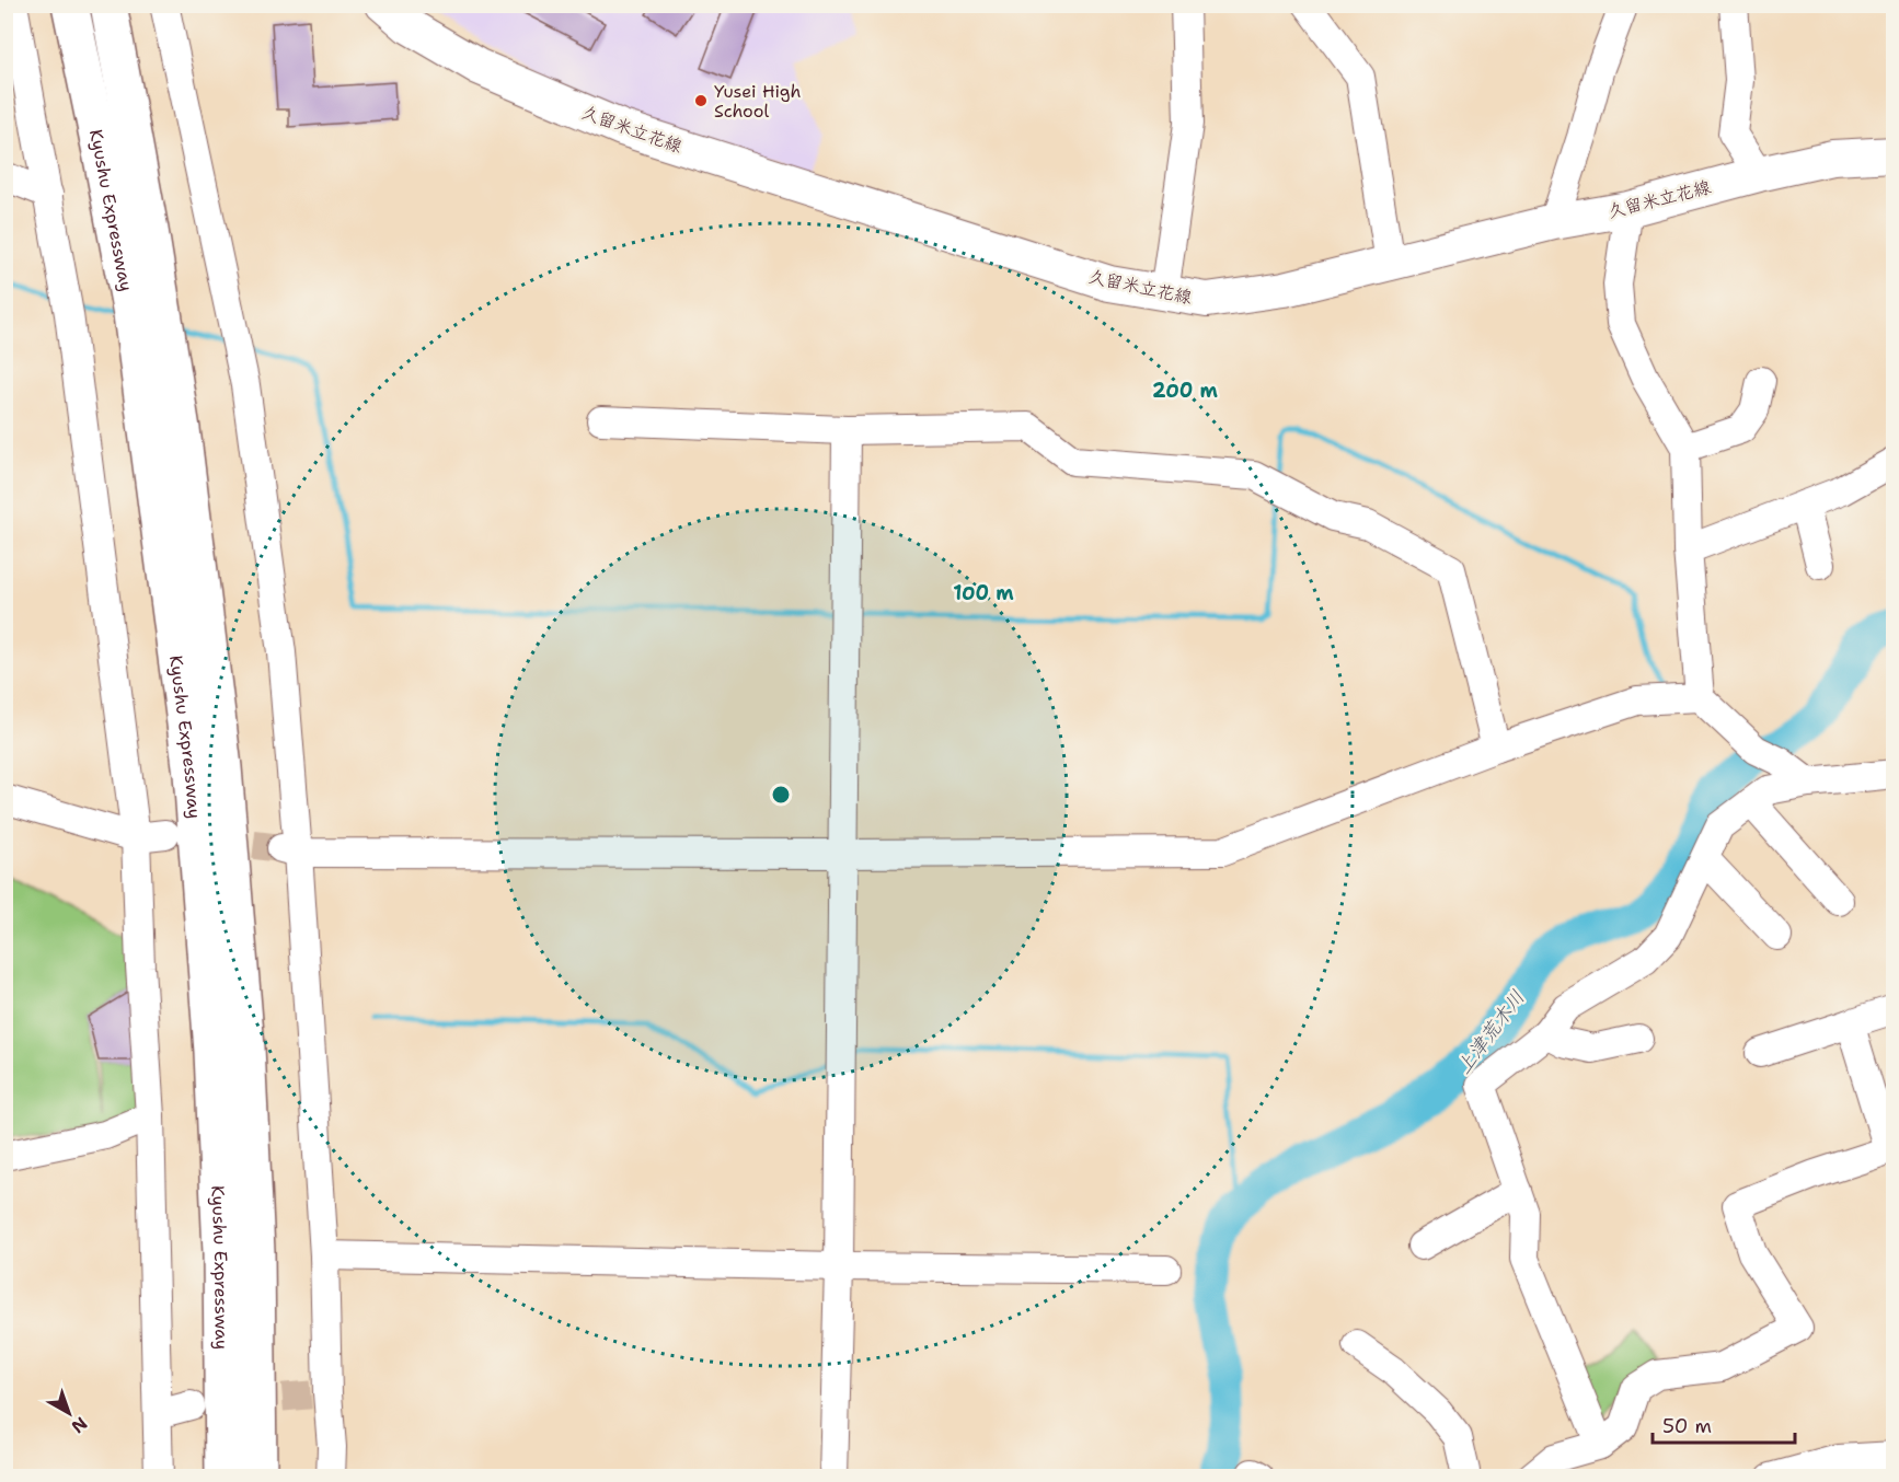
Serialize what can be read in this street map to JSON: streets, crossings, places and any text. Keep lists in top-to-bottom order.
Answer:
{
  "streets": {
    "highway": ["Kyushu Expressway"],
    "main road": ["久留米立花線"]
  },
  "water": ["上津荒木川"],
  "places": ["Yusei High School"],
  "scale_bar": "50 m",
  "north": "bottom right",
  "rings": ["200 m", "100 m"]
}
